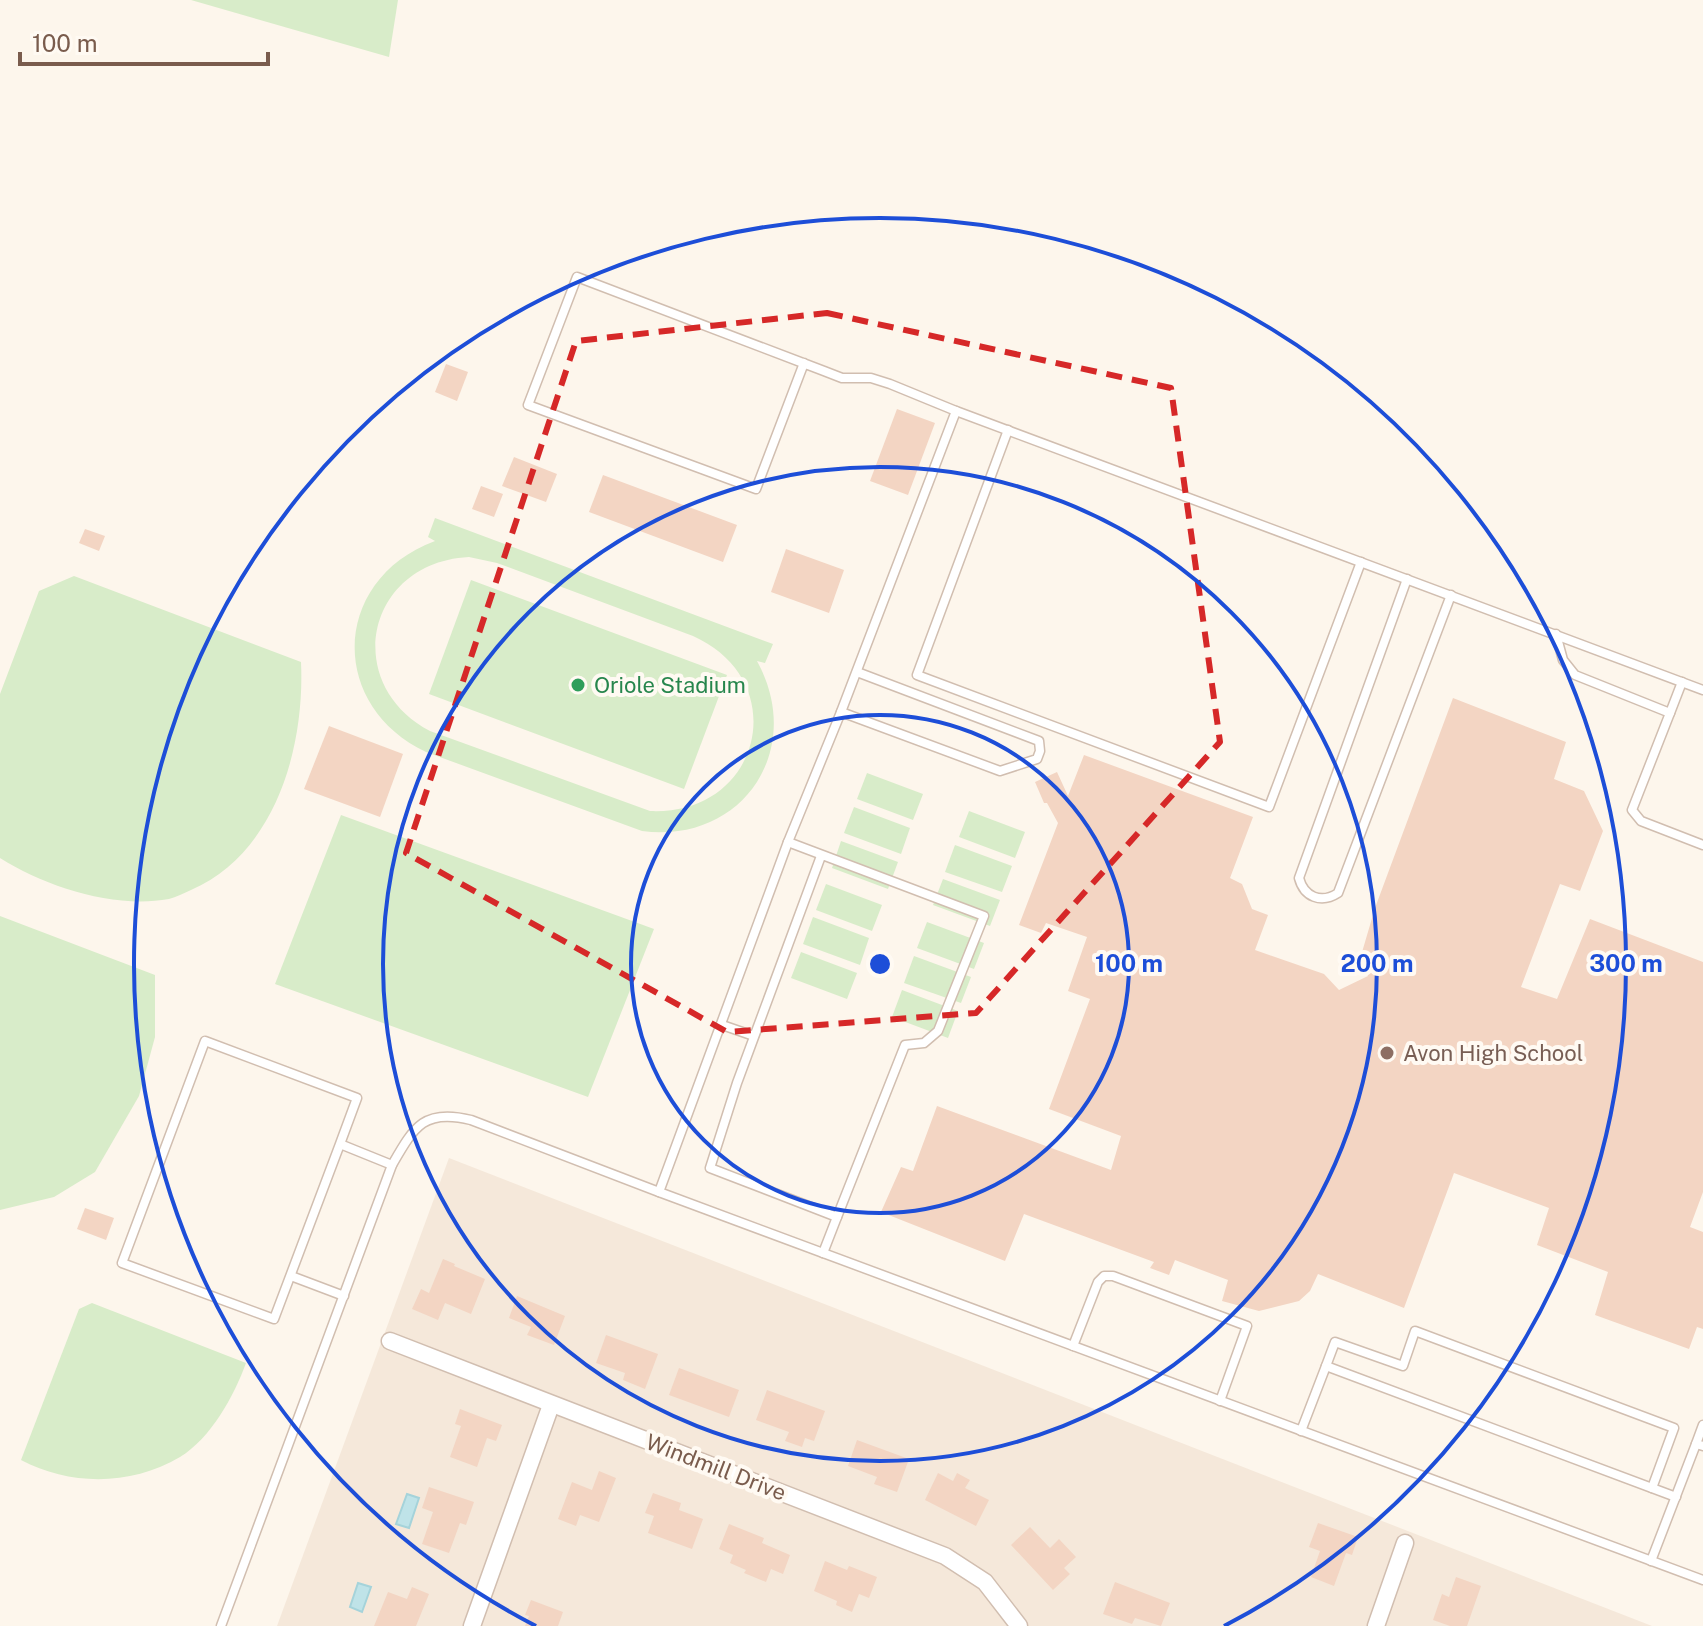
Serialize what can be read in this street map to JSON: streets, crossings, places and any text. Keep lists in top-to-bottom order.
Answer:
{
  "streets": {
    "street": ["Windmill Drive"]
  },
  "places": ["Oriole Stadium", "Avon High School"],
  "scale_bar": "100 m",
  "rings": ["100 m", "200 m", "300 m"]
}
